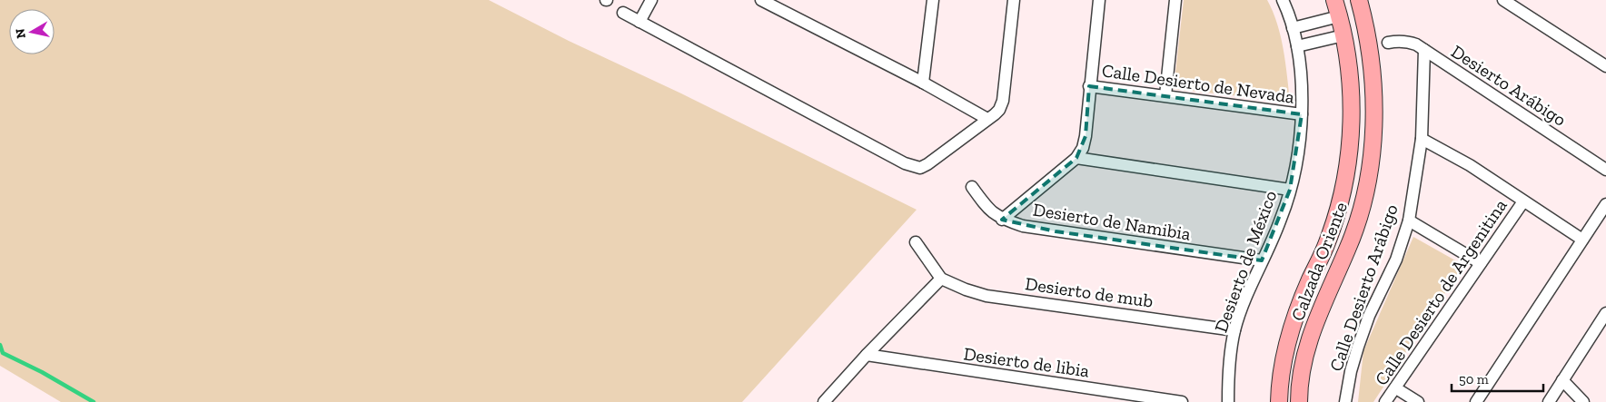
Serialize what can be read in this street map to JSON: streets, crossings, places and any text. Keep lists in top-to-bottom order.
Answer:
{
  "streets": {
    "street": [
      "Calle Desierto de Nevada",
      "Desierto Arábigo",
      "Desierto de Namibia",
      "Desierto de México",
      "Calzada Oriente",
      "Calle Desierto Arábigo",
      "Desierto de mub",
      "Calle Desierto de Argenitina",
      "Desierto de libia"
    ]
  },
  "crossings": [
    ["Calle Desierto de Nevada", "Desierto de México"],
    ["Desierto Arábigo", "Calle Desierto Arábigo"],
    ["Desierto de Namibia", "Desierto de México"],
    ["Desierto de México", "Desierto de mub"]
  ],
  "scale_bar": "50 m",
  "north": "left"
}
